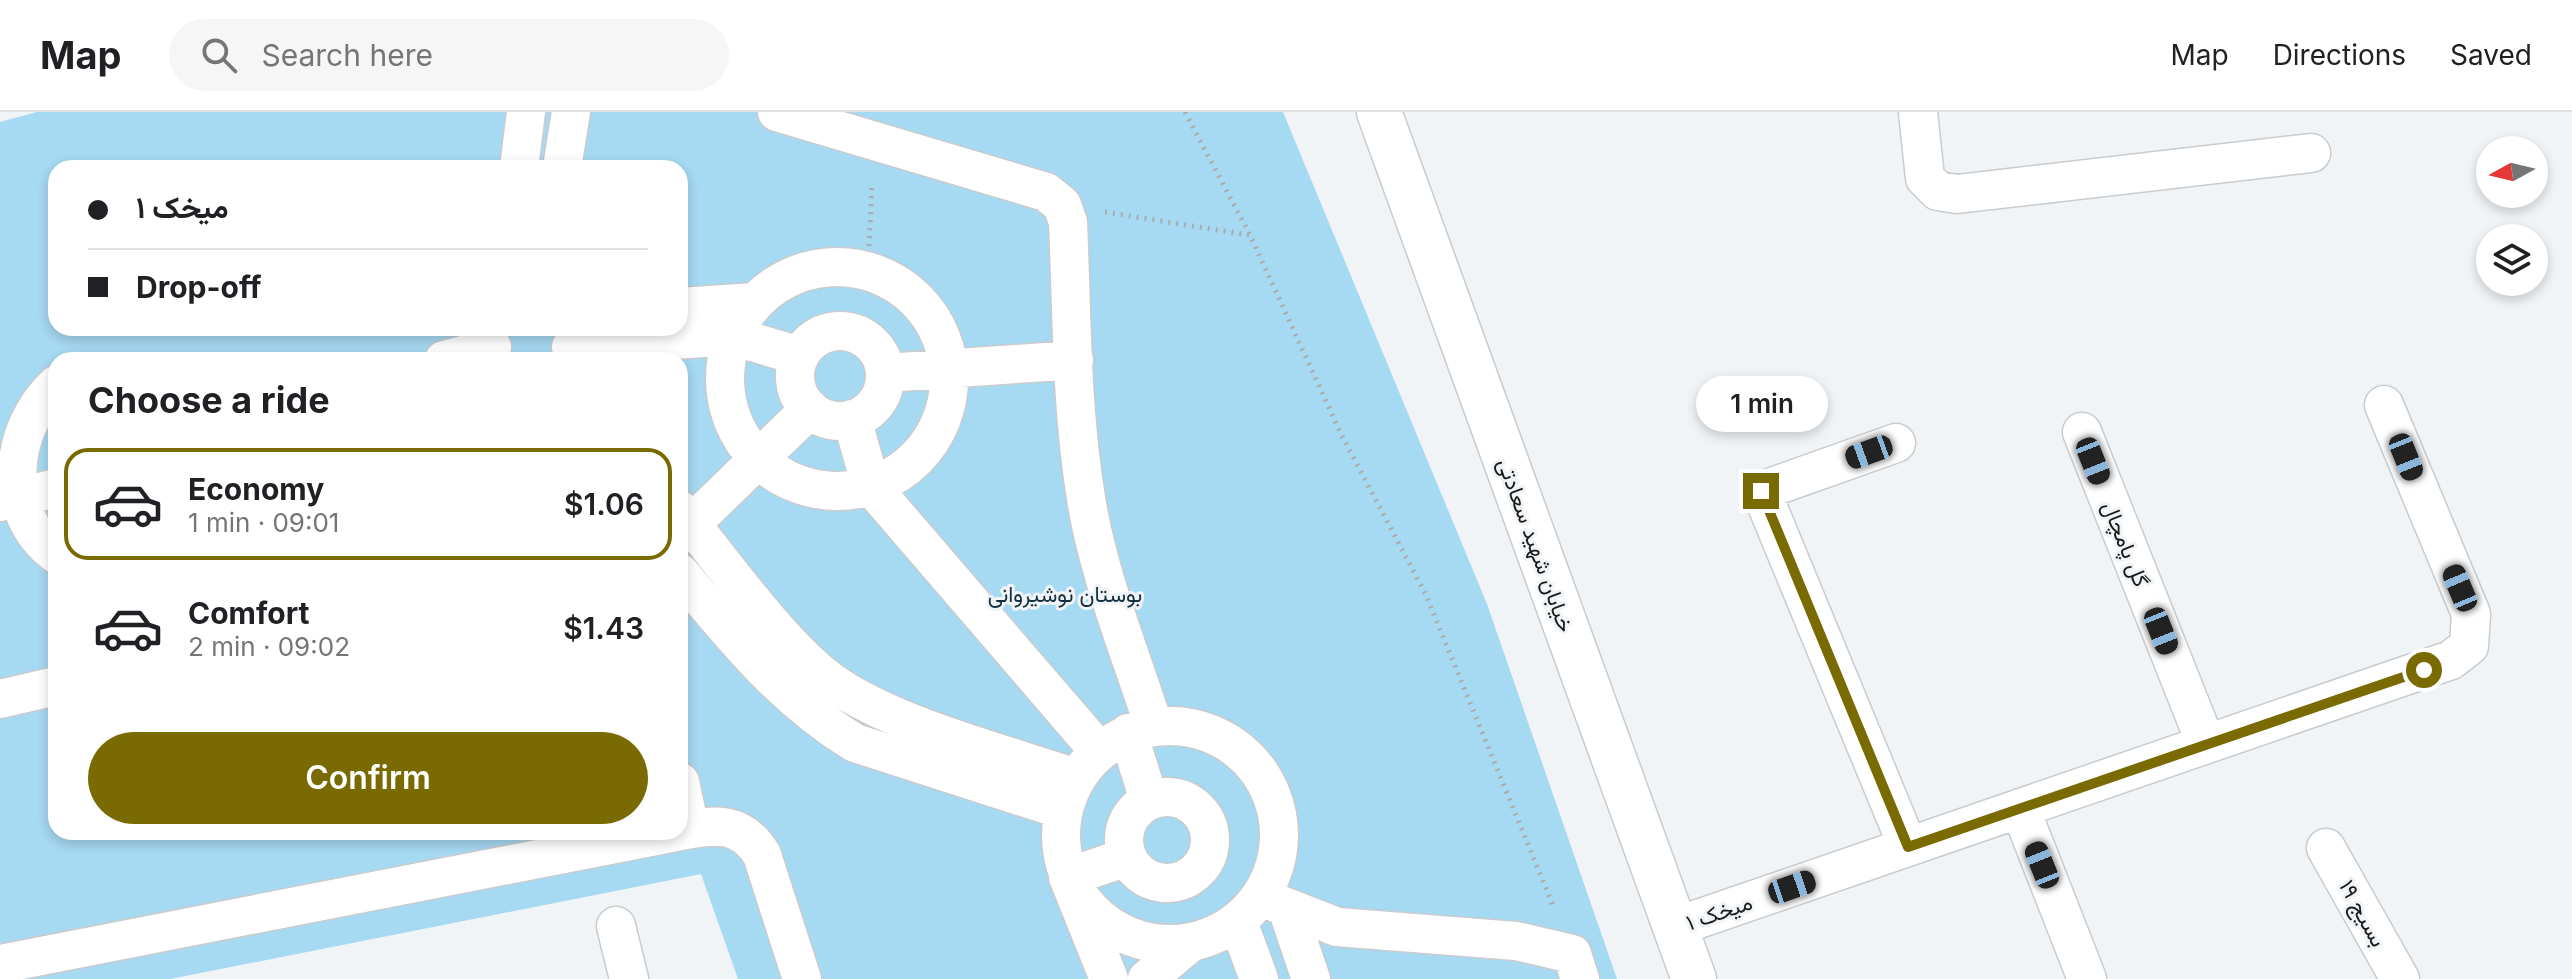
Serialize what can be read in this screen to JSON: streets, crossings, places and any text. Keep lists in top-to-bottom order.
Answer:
{
  "streets": {
    "main road": ["خیابان شهید سعادتی"],
    "street": ["گل پامچال", "میخک ۱", "بسیج ۱۹"]
  },
  "crossings": [
    ["گل پامچال", "میخک ۱"],
    ["خیابان شهید سعادتی", "میخک ۱"]
  ],
  "parks": ["بوستان نوشیروانی"],
  "north": "left",
  "page": {
    "header": "Map",
    "search": "Search here",
    "nav": ["Map", "Directions", "Saved"],
    "banner": ["میخک ۱", "Drop-off"],
    "heading": "Choose a ride",
    "bubble": "1 min",
    "list": [
      {
        "name": "Economy",
        "note": "1 min · 09:01",
        "value": "$1.06"
      },
      {
        "name": "Comfort",
        "note": "2 min · 09:02",
        "value": "$1.43"
      }
    ],
    "buttons": "Confirm"
  }
}
